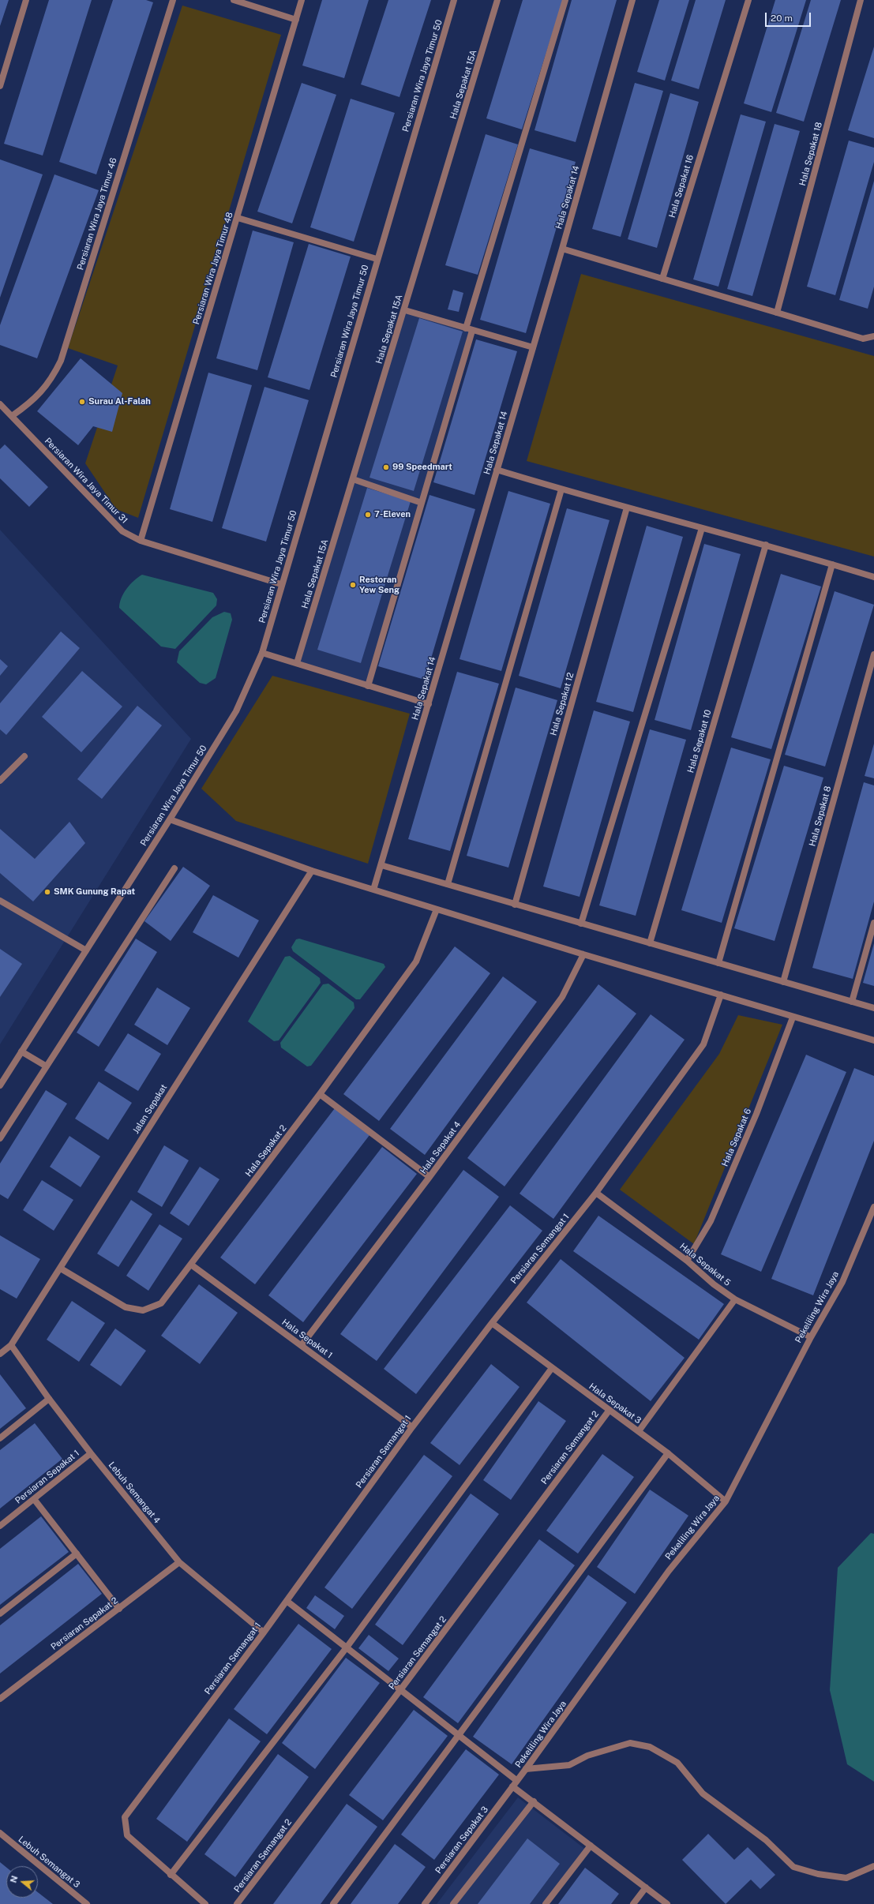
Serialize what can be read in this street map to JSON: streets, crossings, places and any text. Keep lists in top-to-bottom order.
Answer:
{
  "streets": {
    "street": [
      "Persiaran Wira Jaya Timur 50",
      "Hala Sepakat 15A",
      "Hala Sepakat 18",
      "Hala Sepakat 16",
      "Hala Sepakat 14",
      "Persiaran Wira Jaya Timur 46",
      "Persiaran Wira Jaya Timur 48",
      "Persiaran Wira Jaya Timur 31",
      "Hala Sepakat 12",
      "Hala Sepakat 10",
      "Hala Sepakat 8",
      "Jalan Sepakat",
      "Hala Sepakat 6",
      "Hala Sepakat 4",
      "Hala Sepakat 2",
      "Persiaran Semangat 1",
      "Hala Sepakat 5",
      "Pekeliling Wira Jaya",
      "Hala Sepakat 1",
      "Hala Sepakat 3",
      "Persiaran Semangat 2",
      "Persiaran Sepakat 1",
      "Lebuh Semangat 4",
      "Persiaran Sepakat 2",
      "Persiaran Sepakat 3",
      "Lebuh Semangat 3"
    ]
  },
  "crossings": [
    ["Persiaran Wira Jaya Timur 50", "Persiaran Wira Jaya Timur 31"],
    ["Persiaran Wira Jaya Timur 46", "Persiaran Wira Jaya Timur 31"],
    ["Persiaran Wira Jaya Timur 48", "Persiaran Wira Jaya Timur 31"],
    ["Jalan Sepakat", "Hala Sepakat 2"],
    ["Jalan Sepakat", "Lebuh Semangat 4"],
    ["Hala Sepakat 6", "Hala Sepakat 5"],
    ["Hala Sepakat 4", "Hala Sepakat 1"],
    ["Hala Sepakat 2", "Hala Sepakat 1"],
    ["Persiaran Semangat 1", "Hala Sepakat 5"],
    ["Persiaran Semangat 1", "Hala Sepakat 1"],
    ["Persiaran Semangat 1", "Hala Sepakat 3"],
    ["Persiaran Semangat 1", "Lebuh Semangat 4"],
    ["Hala Sepakat 5", "Pekeliling Wira Jaya"],
    ["Pekeliling Wira Jaya", "Hala Sepakat 3"],
    ["Pekeliling Wira Jaya", "Persiaran Sepakat 3"],
    ["Hala Sepakat 3", "Persiaran Semangat 2"],
    ["Persiaran Sepakat 1", "Lebuh Semangat 4"],
    ["Lebuh Semangat 4", "Persiaran Sepakat 2"]
  ],
  "places": [
    "Surau Al-Falah",
    "99 Speedmart",
    "7-Eleven",
    "Restoran Yew Seng",
    "SMK Gunung Rapat"
  ],
  "scale_bar": "20 m",
  "north": "left"
}
